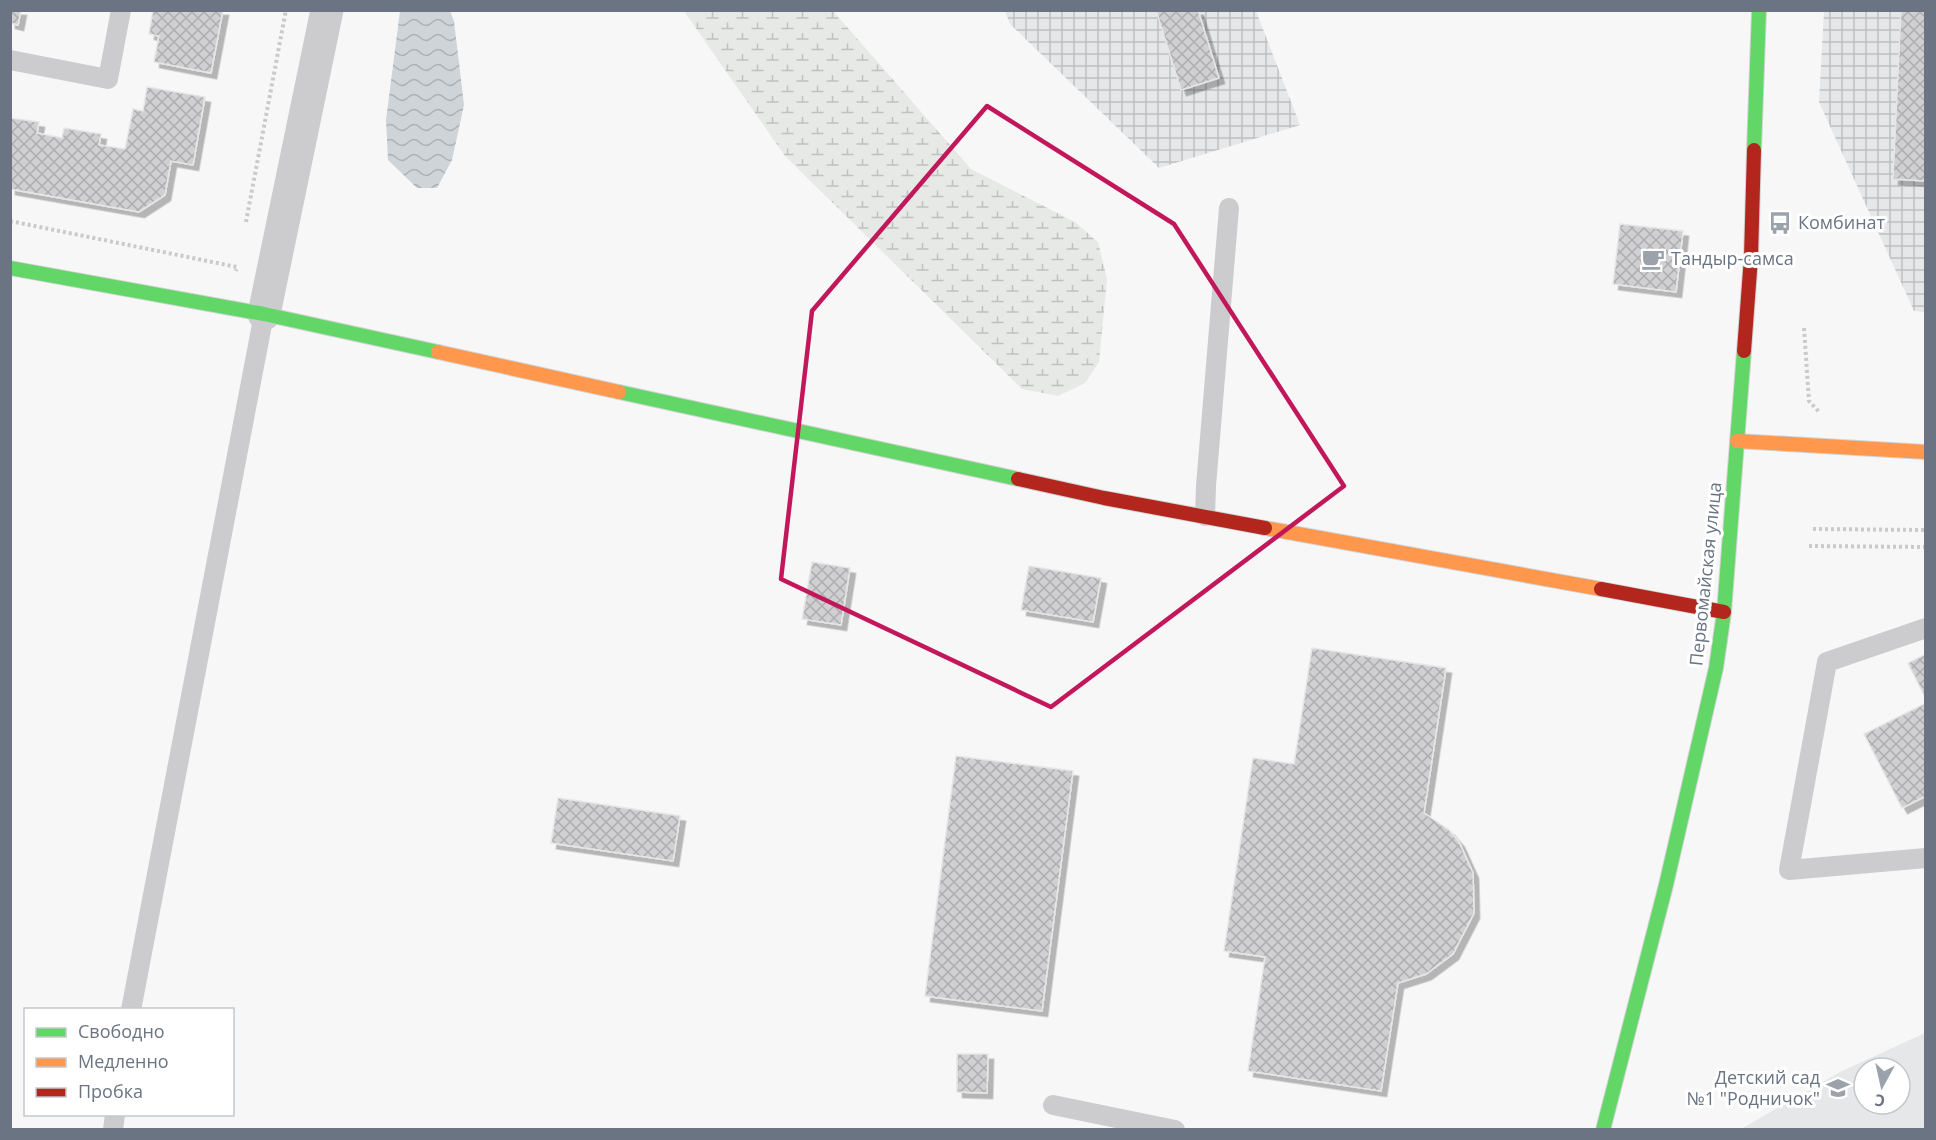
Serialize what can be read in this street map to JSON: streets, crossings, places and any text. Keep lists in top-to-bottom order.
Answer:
{
  "streets": {
    "street": ["Первомайская улица"]
  },
  "places": {
    "bus stop": ["Комбинат"],
    "cafe": ["Тандыр-самса"],
    "school or university": ["Детский сад №1 \"Родничок\""]
  },
  "legend": ["Свободно", "Медленно", "Пробка"],
  "north": "bottom"
}
